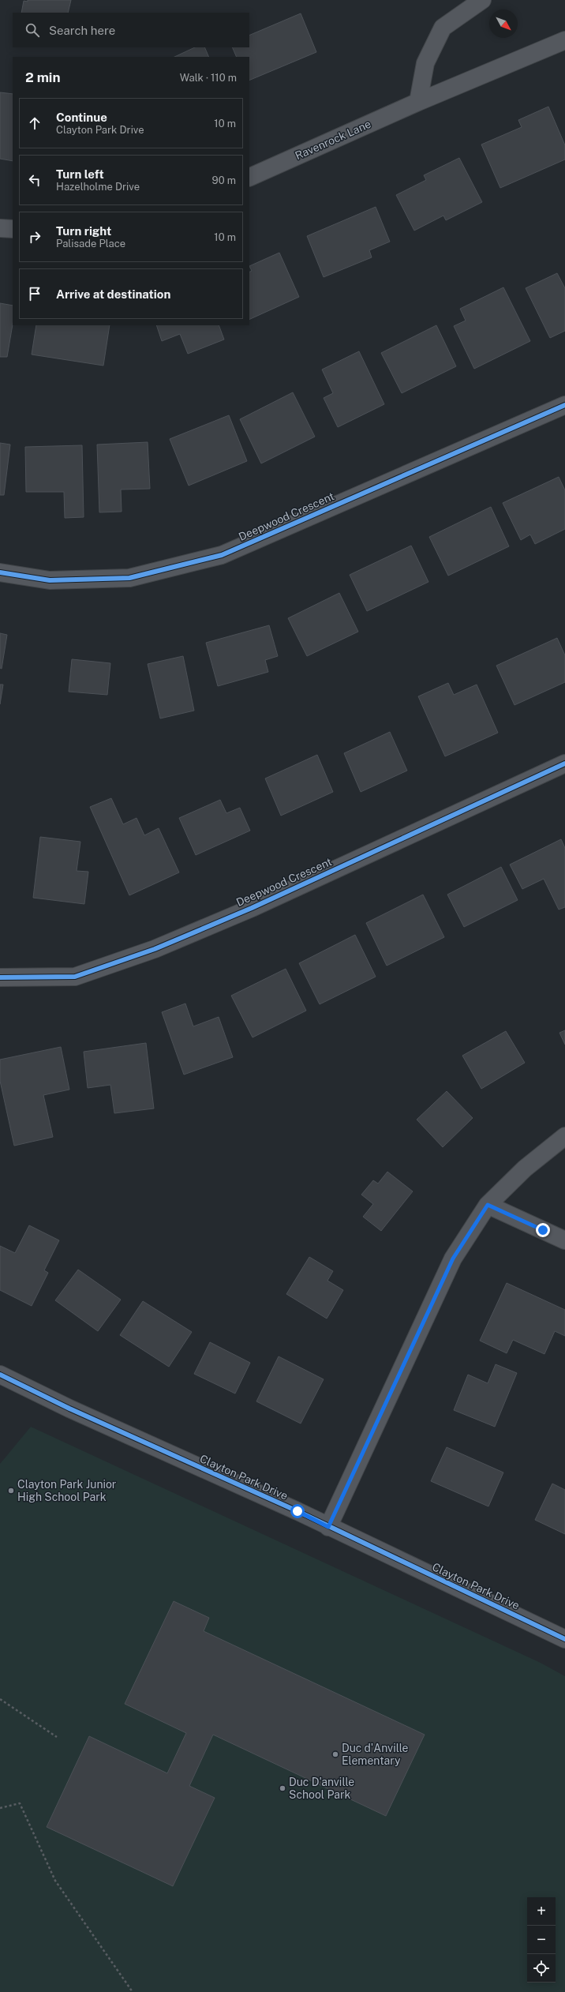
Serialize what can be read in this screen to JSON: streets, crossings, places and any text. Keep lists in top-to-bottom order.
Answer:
{
  "streets": {
    "street": ["Ravenrock Lane", "Deepwood Crescent", "Clayton Park Drive"]
  },
  "places": ["Clayton Park Junior High School Park", "Duc d'Anville Elementary", "Duc D'anville School Park"],
  "north": "bottom right",
  "page": {
    "search": "Search here",
    "heading": ["2 min", "Walk · 110 m"],
    "list": [
      ["Continue", "Clayton Park Drive", "10 m"],
      ["Turn left", "Hazelholme Drive", "90 m"],
      ["Turn right", "Palisade Place", "10 m"],
      "Arrive at destination"
    ],
    "map_buttons": ["+", "−"]
  }
}
